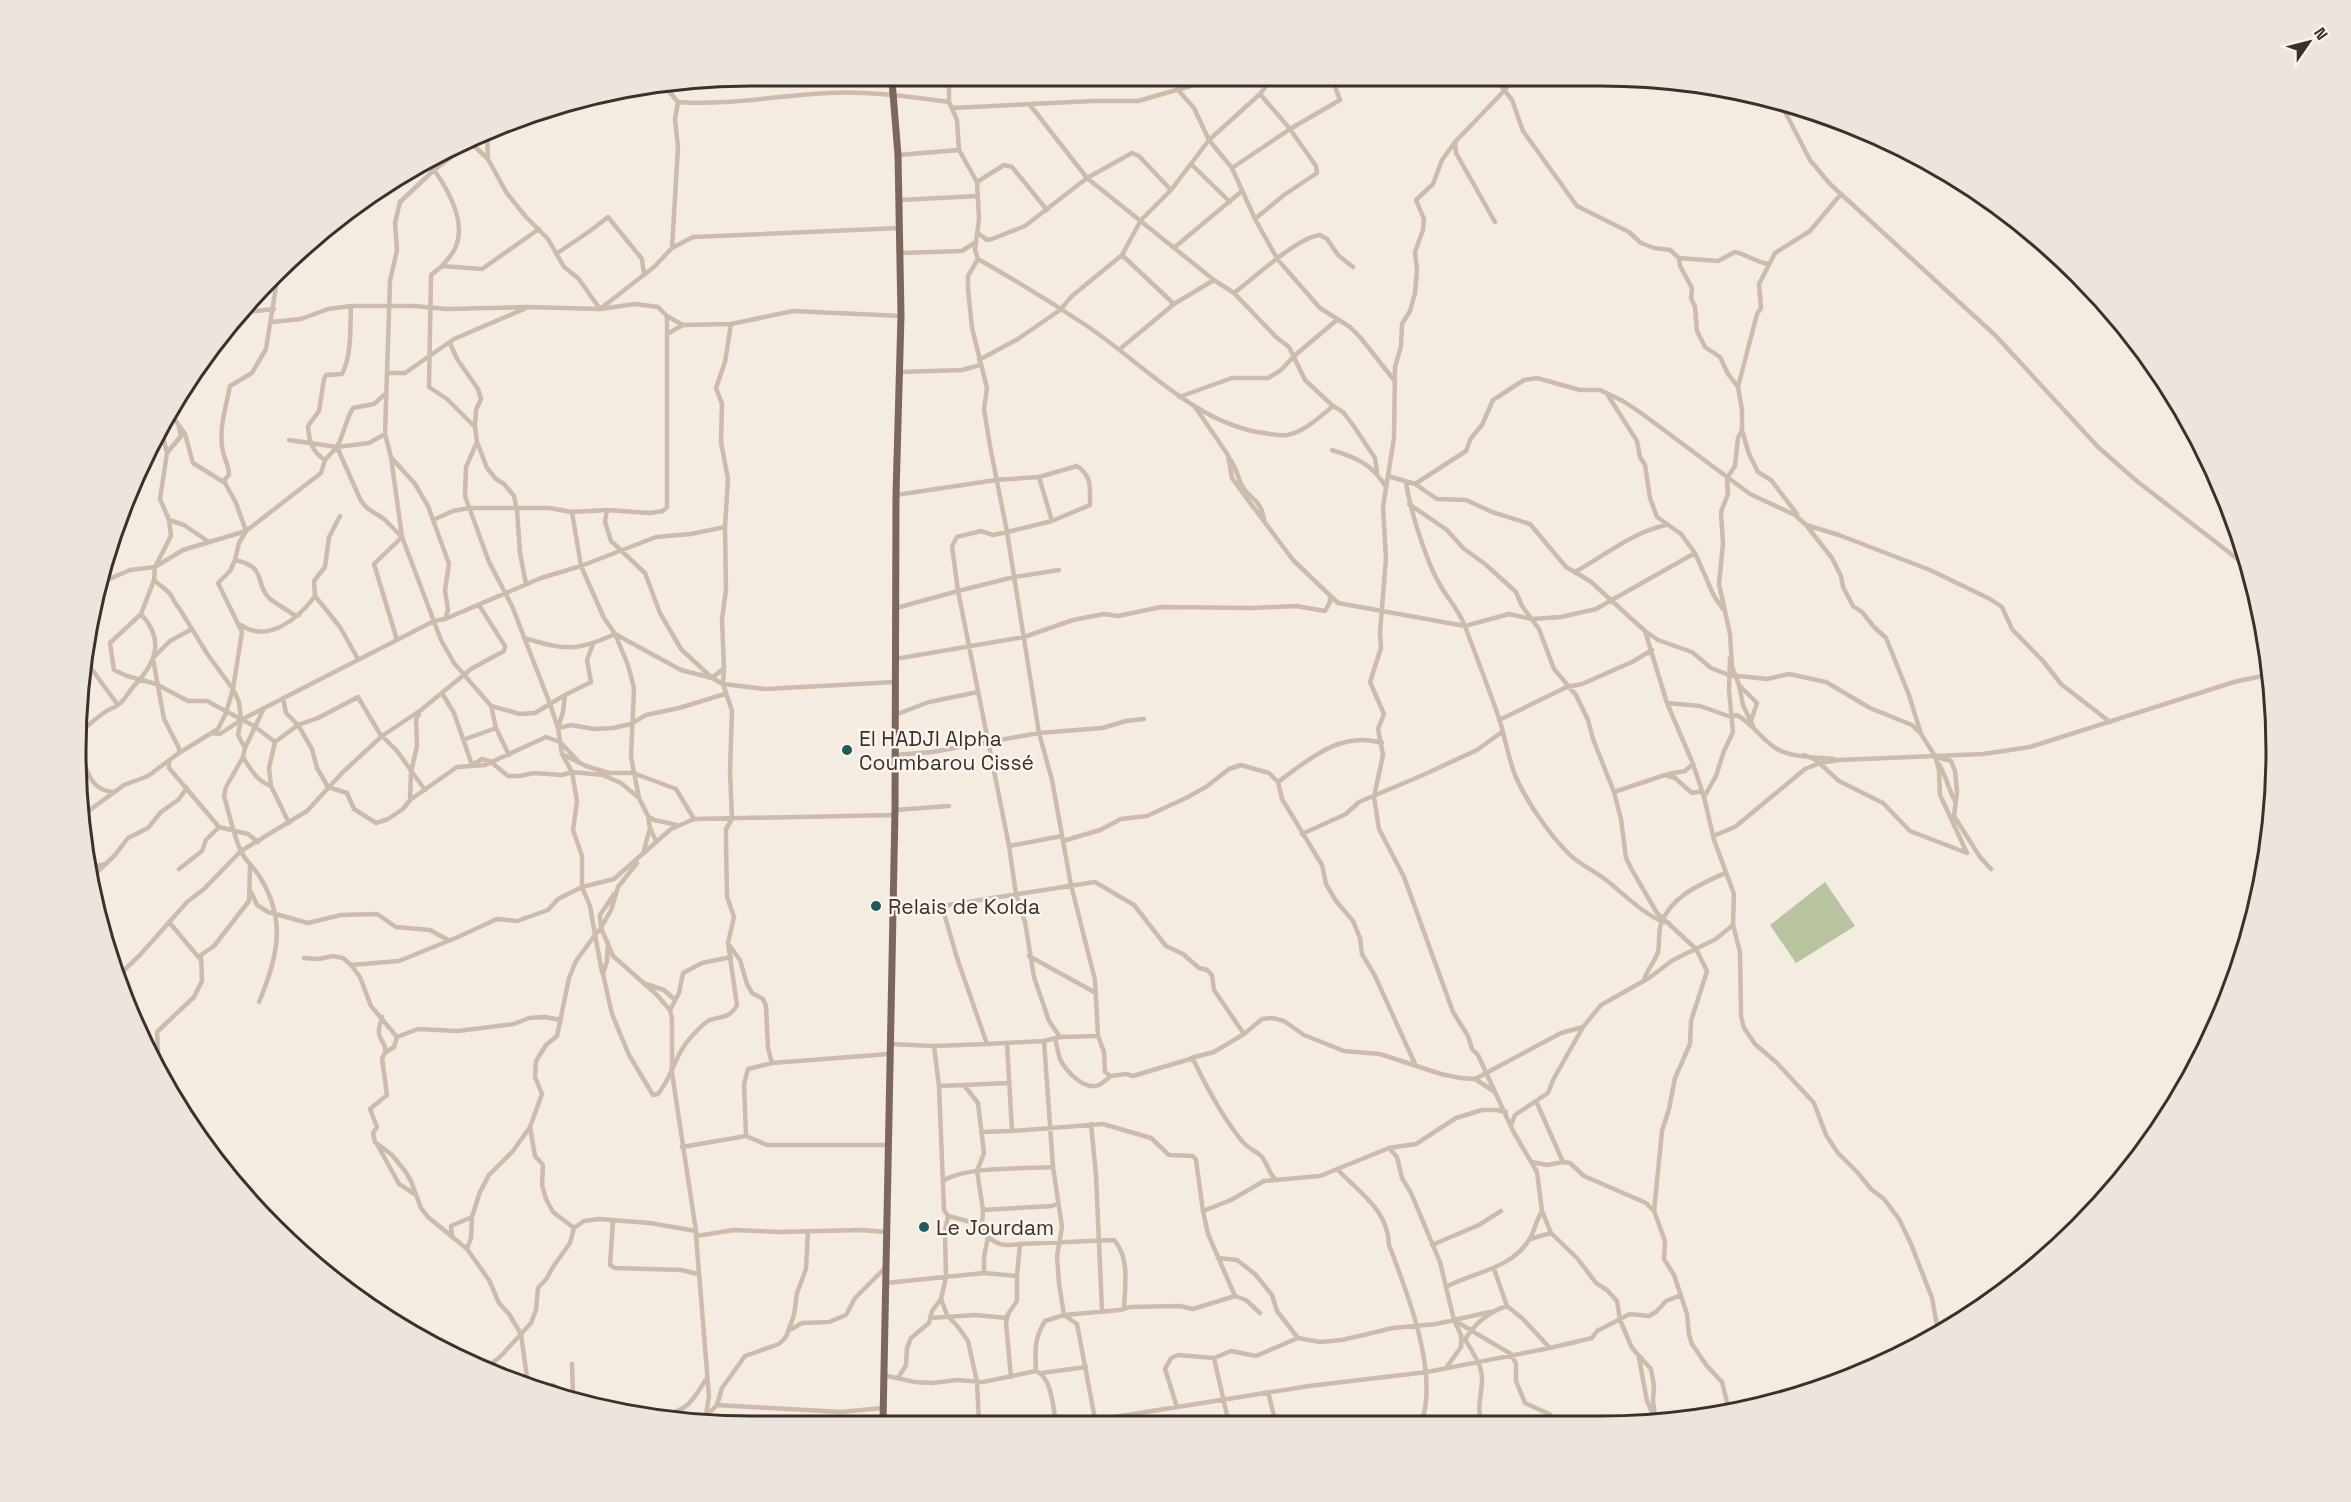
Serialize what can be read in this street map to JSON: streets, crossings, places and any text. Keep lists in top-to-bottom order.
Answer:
{
  "places": ["El HADJI Alpha Coumbarou Cissé", "Relais de Kolda", "Le Jourdam"],
  "north": "top right"
}
